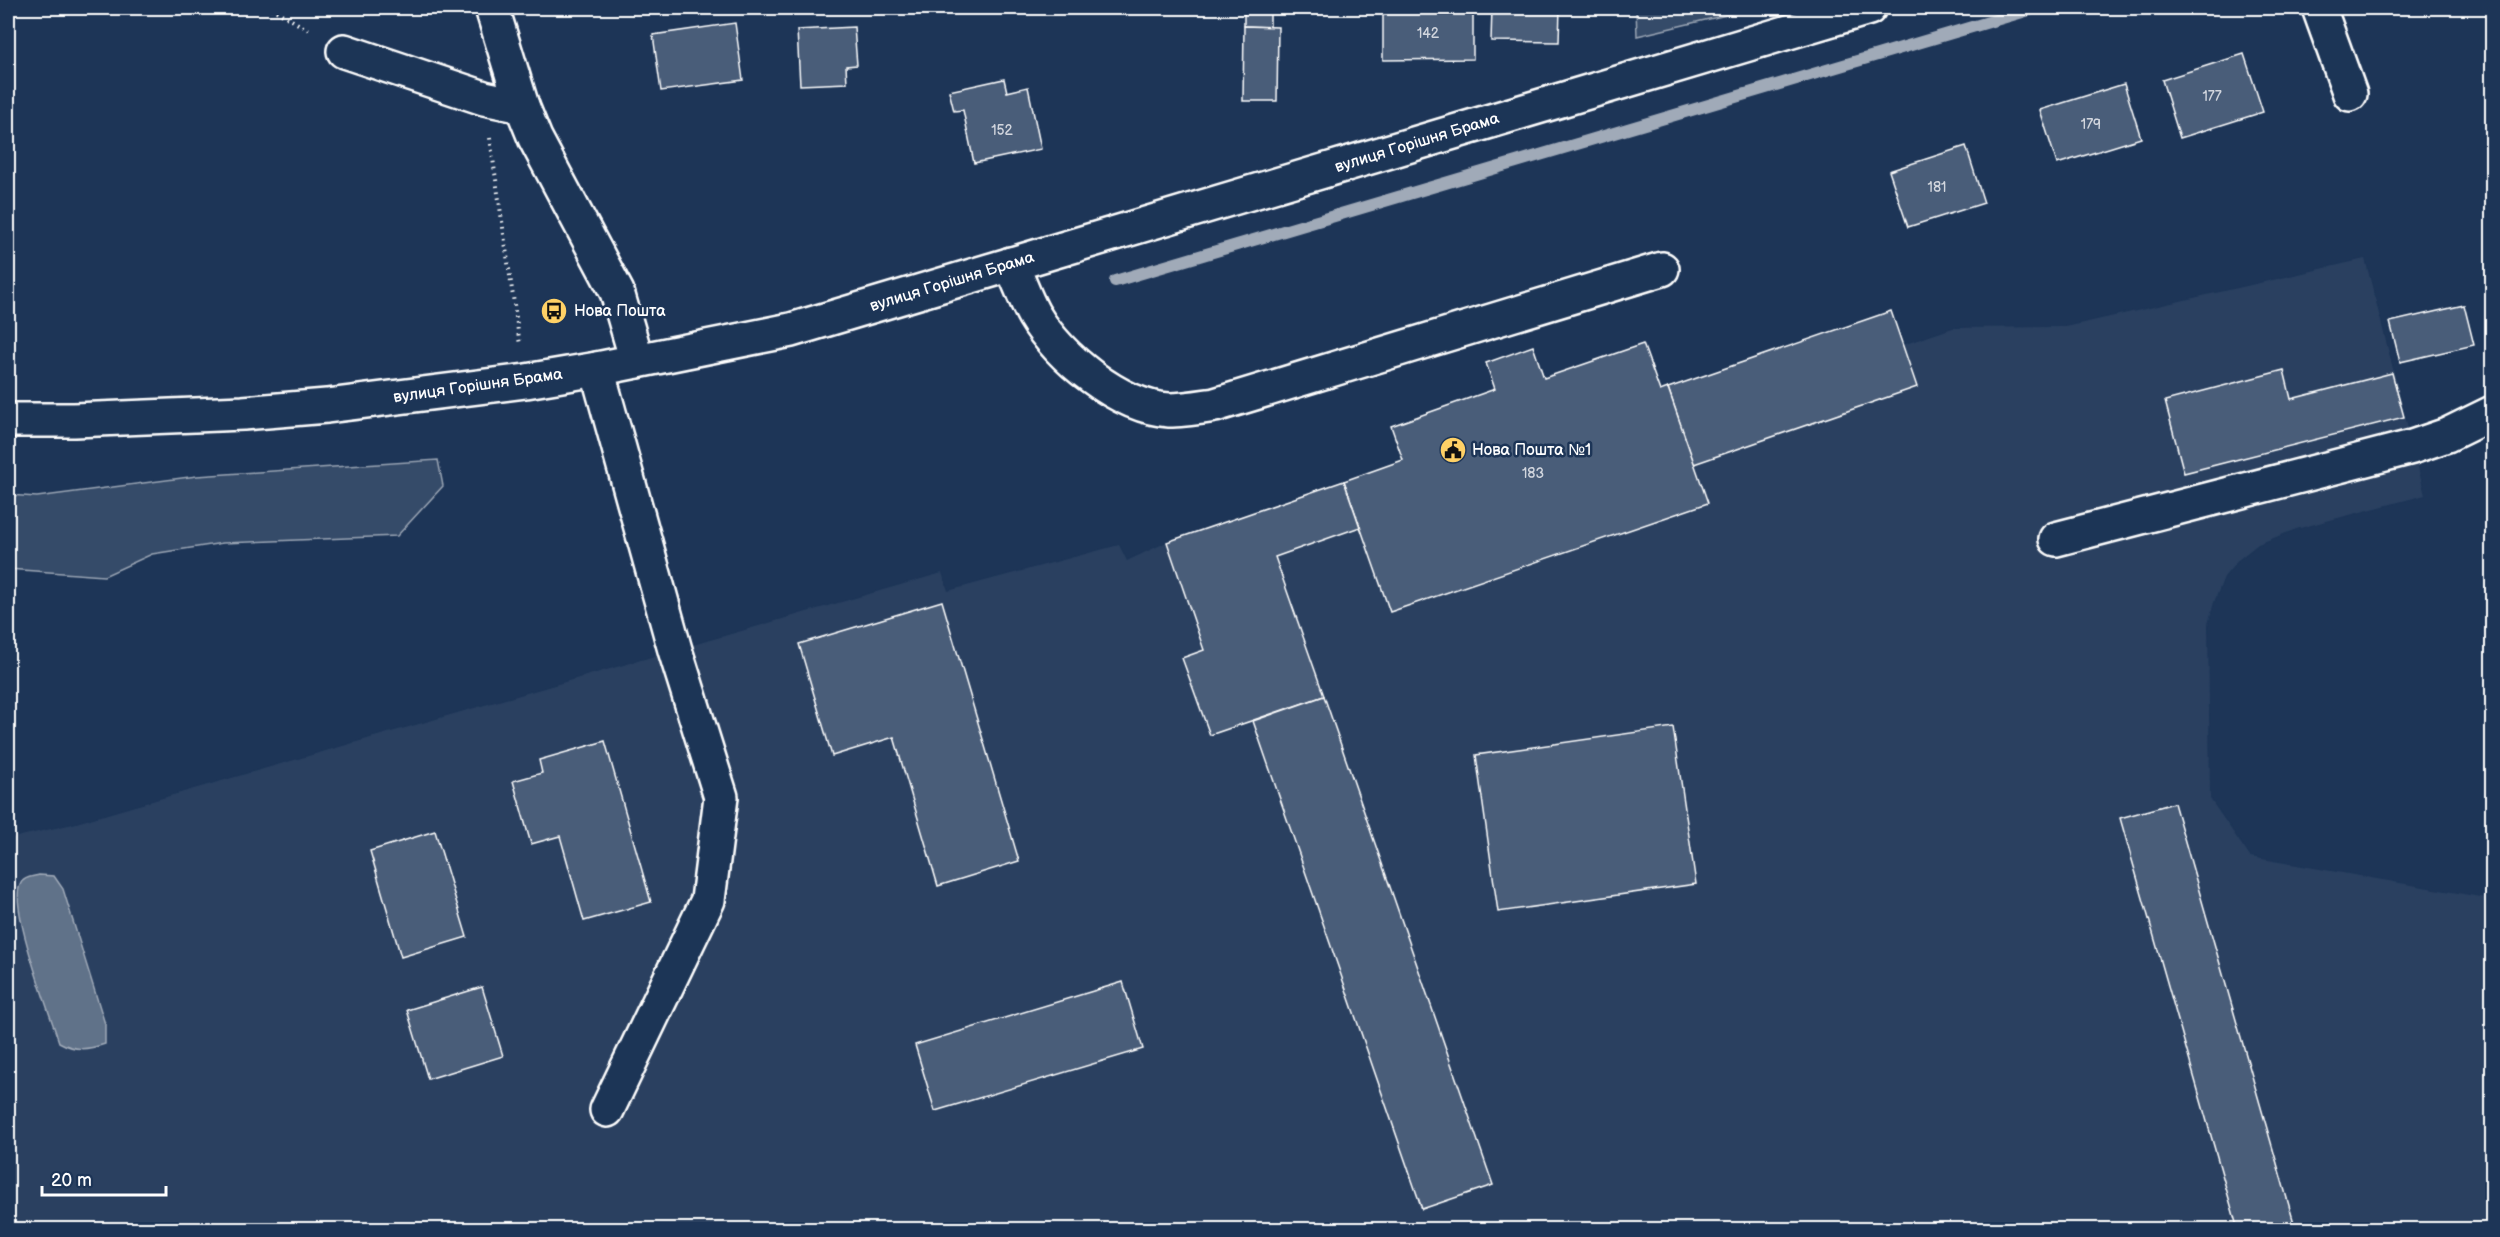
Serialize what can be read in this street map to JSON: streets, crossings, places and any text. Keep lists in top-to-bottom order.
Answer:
{
  "streets": {
    "street": ["вулиця Горішня Брама"]
  },
  "places": {
    "bus stop": ["Нова Пошта"],
    "public building": ["Нова Пошта №1"]
  },
  "house_numbers": [
    "142",
    "177",
    "179",
    "152",
    "181",
    "183"
  ],
  "scale_bar": "20 m"
}
